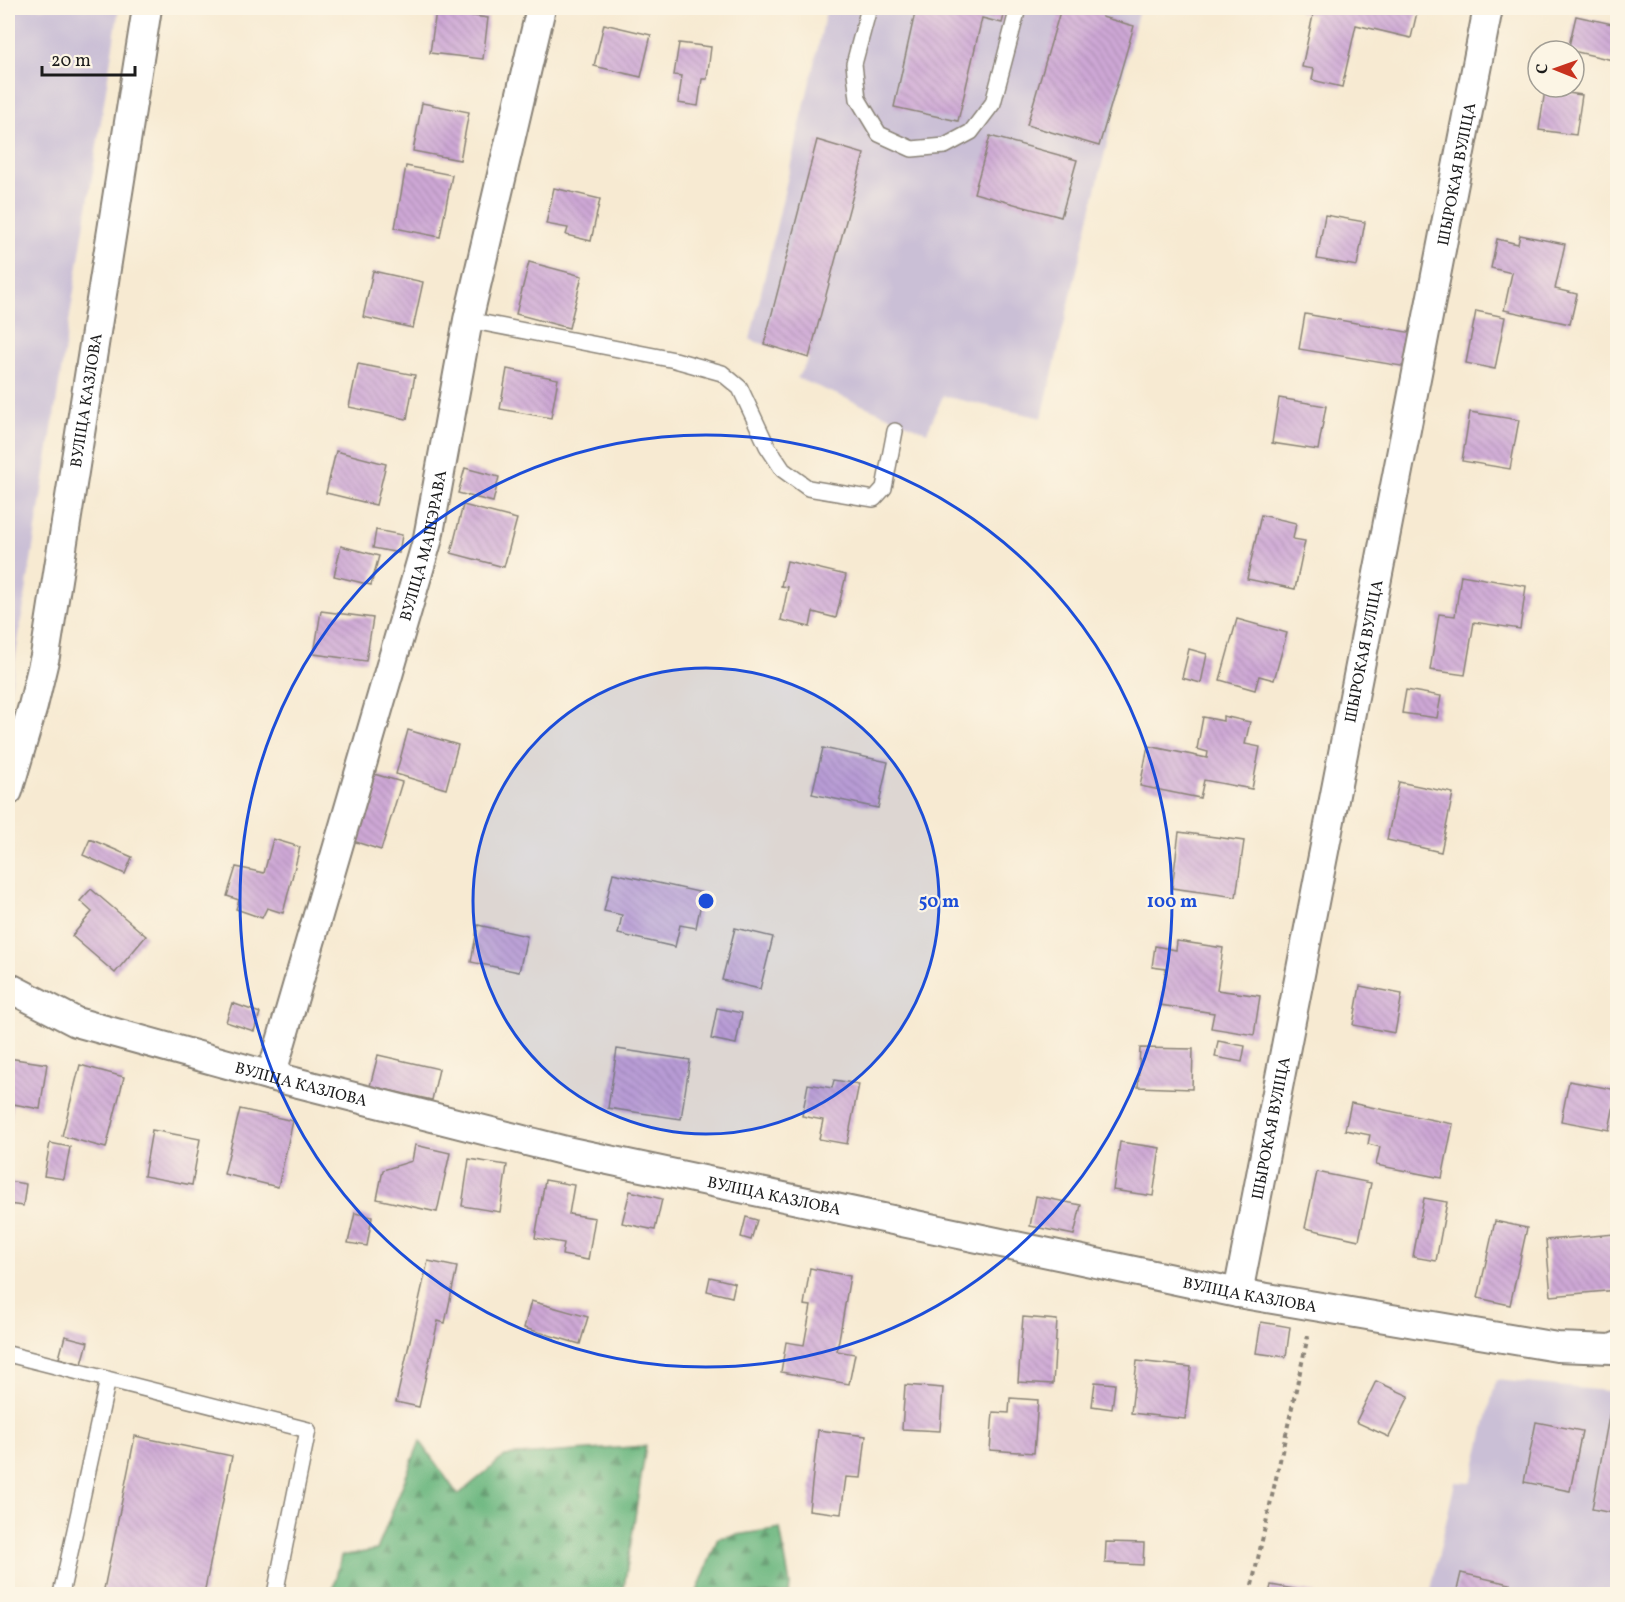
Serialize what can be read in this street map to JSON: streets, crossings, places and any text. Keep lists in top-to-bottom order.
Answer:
{
  "streets": {
    "street": ["ШЫРОКАЯ ВУЛІЦА", "ВУЛІЦА КАЗЛОВА", "ВУЛІЦА МАШЭРАВА"]
  },
  "crossings": [
    ["ШЫРОКАЯ ВУЛІЦА", "ВУЛІЦА КАЗЛОВА"],
    ["ВУЛІЦА КАЗЛОВА", "ВУЛІЦА МАШЭРАВА"]
  ],
  "scale_bar": "20 m",
  "north": "left",
  "rings": ["50 m", "100 m"]
}
